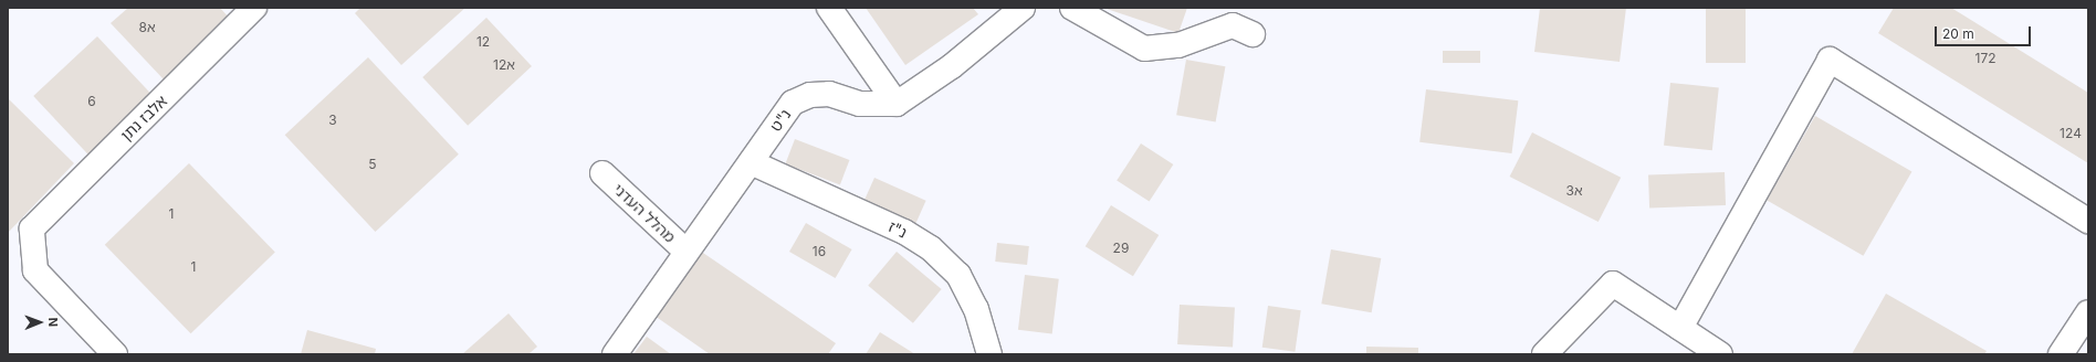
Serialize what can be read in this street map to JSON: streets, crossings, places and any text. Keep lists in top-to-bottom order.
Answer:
{
  "streets": {
    "street": [
      "אלבז נתן",
      "נ\"ט",
      "מהלל העדני",
      "נ\"ז"
    ]
  },
  "crossings": [
    ["נ\"ט", "מהלל העדני"],
    ["נ\"ט", "נ\"ז"]
  ],
  "house_numbers": [
    "8א",
    "12",
    "172",
    "12א",
    "6",
    "3",
    "124",
    "5",
    "3א",
    "1",
    "29",
    "16",
    "1"
  ],
  "scale_bar": "20 m",
  "north": "right"
}
